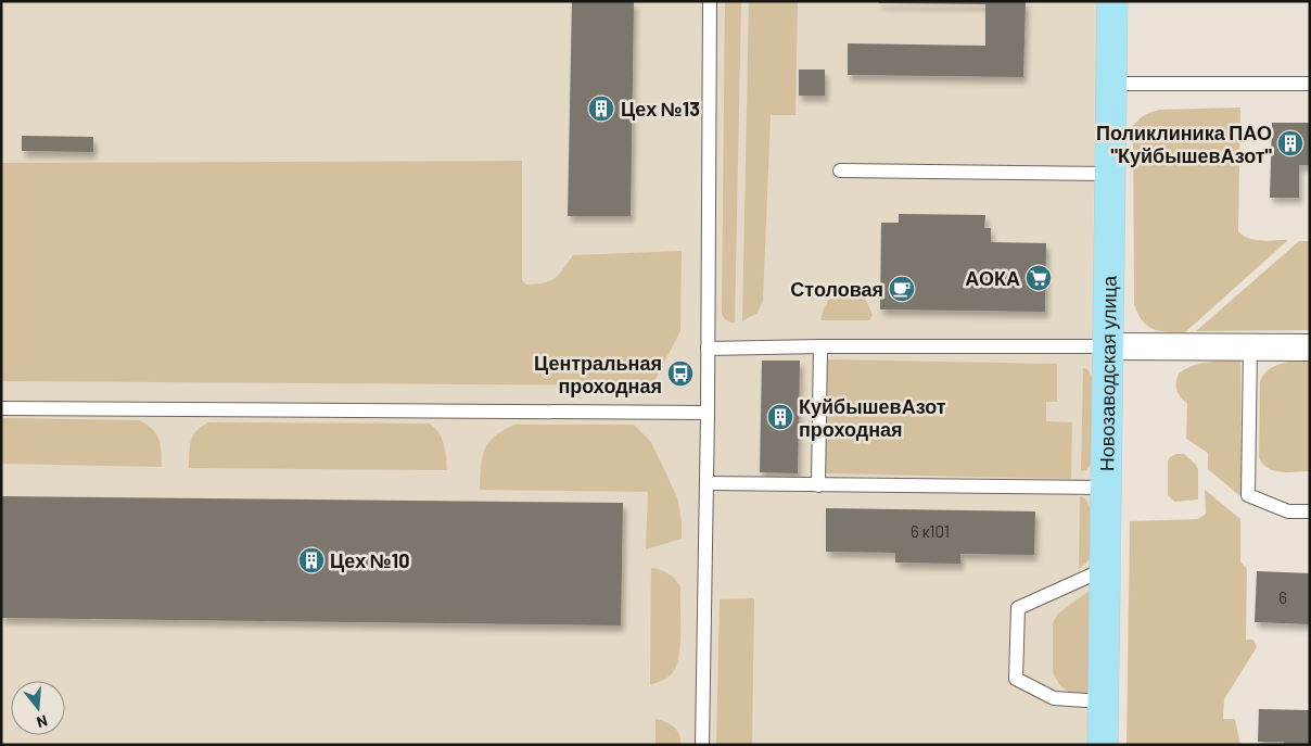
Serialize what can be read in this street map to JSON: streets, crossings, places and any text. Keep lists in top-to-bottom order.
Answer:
{
  "streets": {
    "main road": ["Новозаводская улица"]
  },
  "places": {
    "building": [
      "Цех №13",
      "Поликлиника ПАО \"КуйбышевАзот\"",
      "КуйбышевАзот проходная",
      "Цех №10"
    ],
    "supermarket": ["АОКА"],
    "cafe": ["Столовая"],
    "bus stop": ["Центральная проходная"]
  },
  "house_numbers": ["6 к101", "6"],
  "north": "bottom"
}
